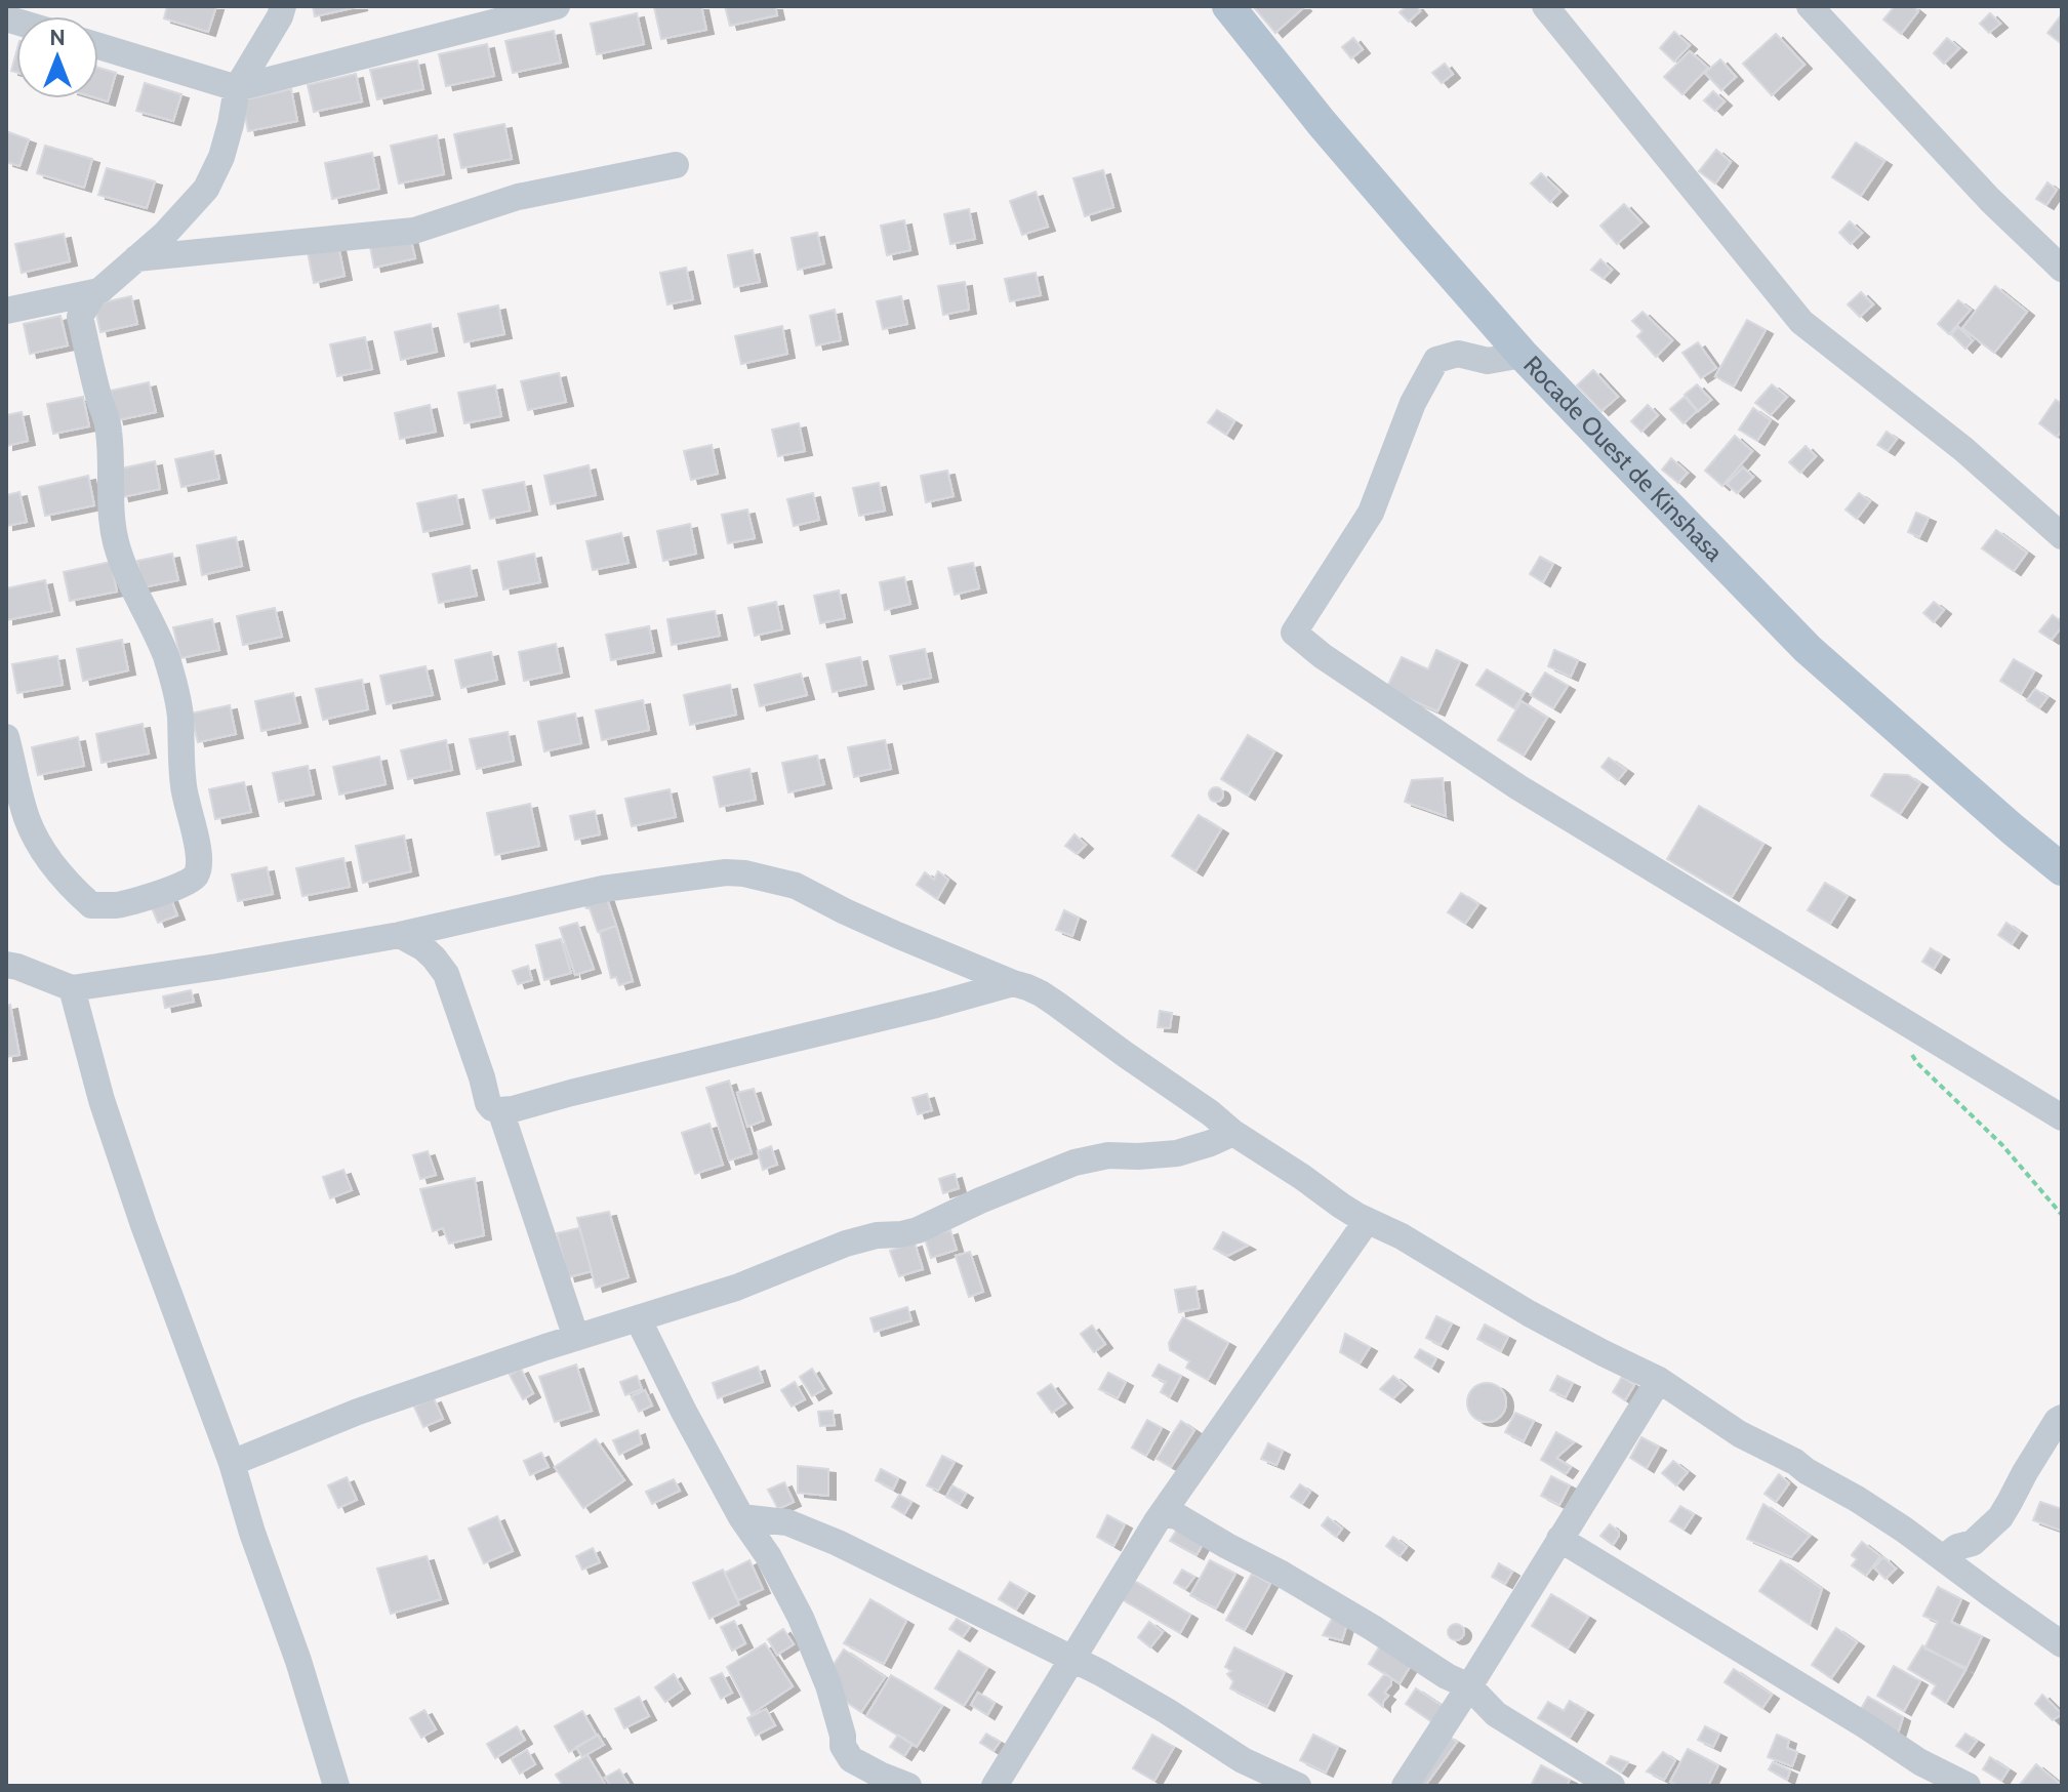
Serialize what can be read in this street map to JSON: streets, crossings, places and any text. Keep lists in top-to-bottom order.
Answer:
{
  "streets": {
    "main road": ["Rocade Ouest de Kinshasa"]
  },
  "north": "top"
}
